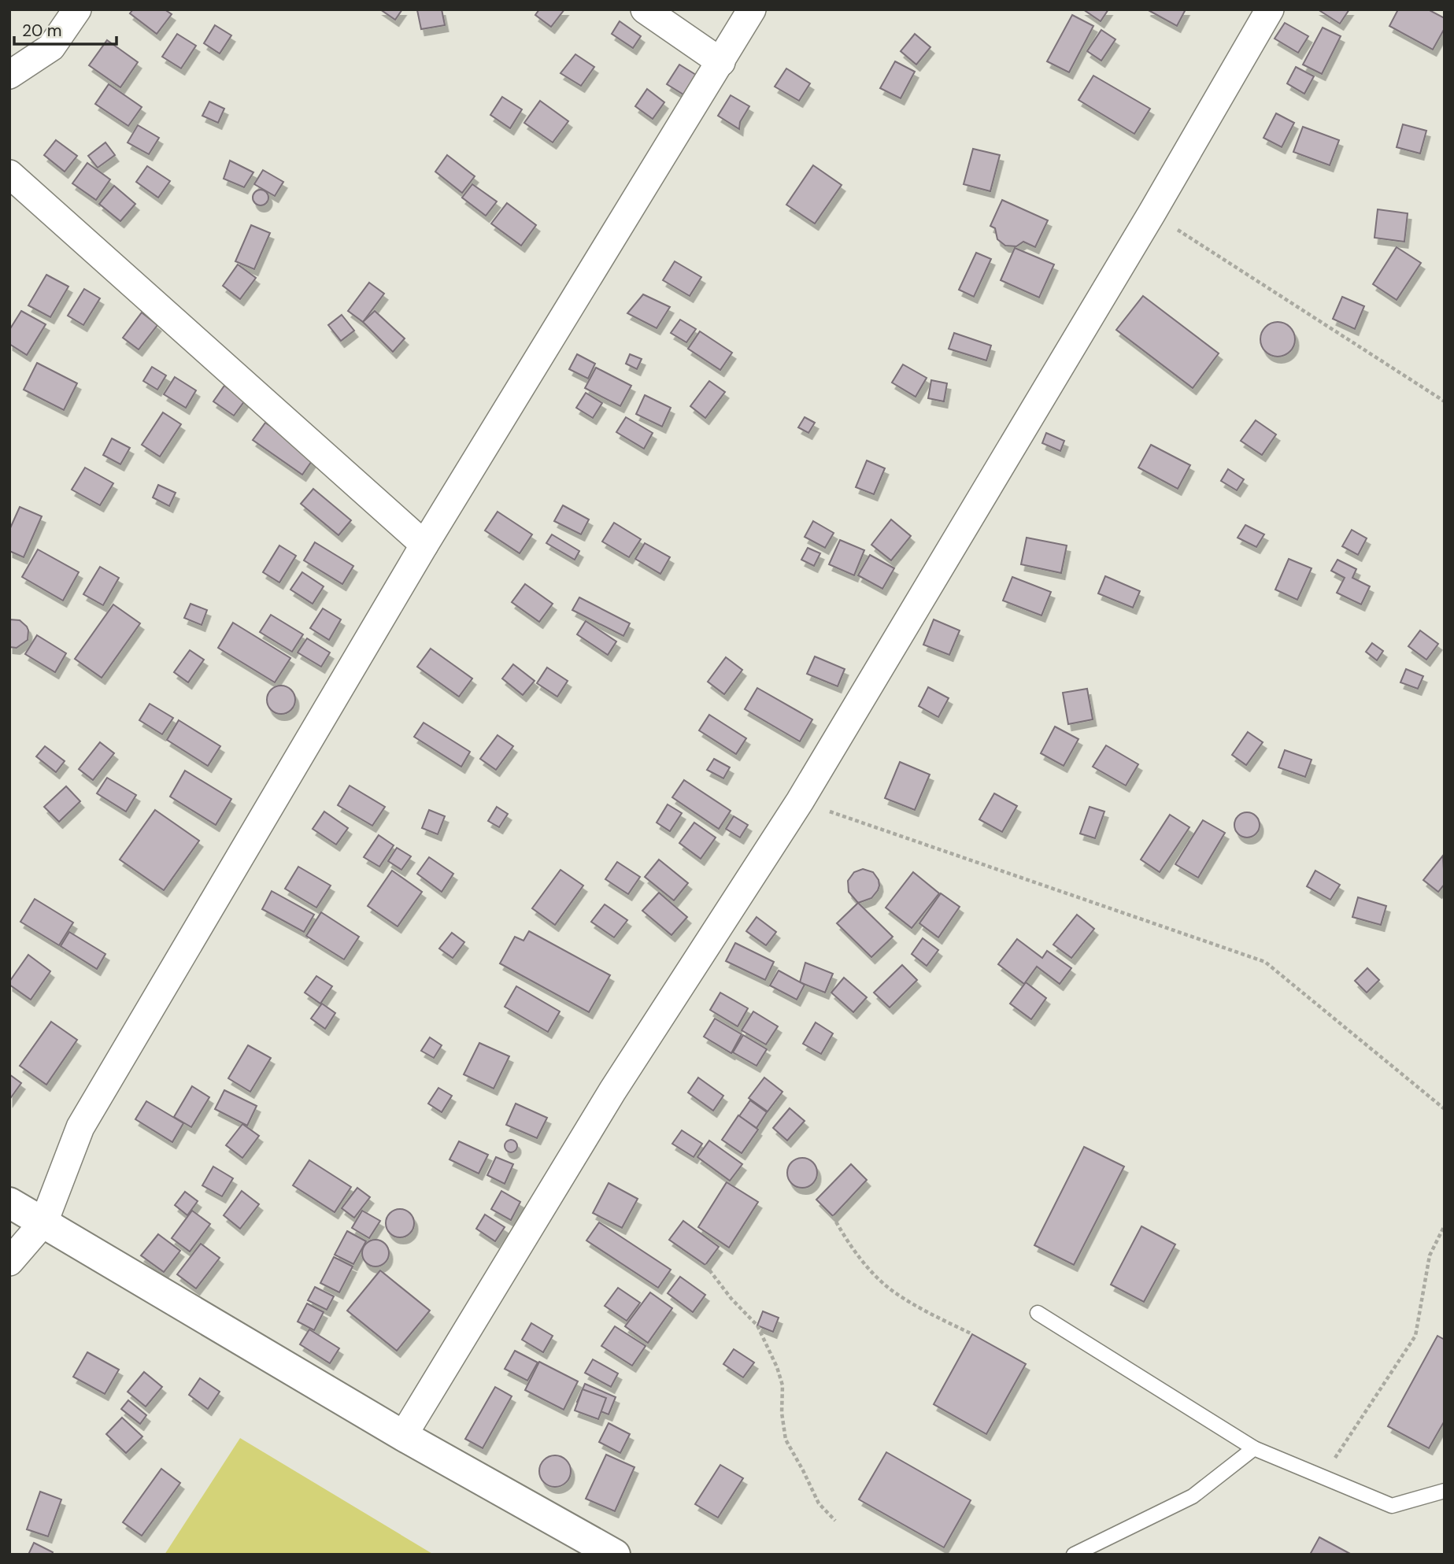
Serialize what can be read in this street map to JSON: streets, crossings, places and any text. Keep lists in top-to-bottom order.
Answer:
{
  "scale_bar": "20 m"
}
